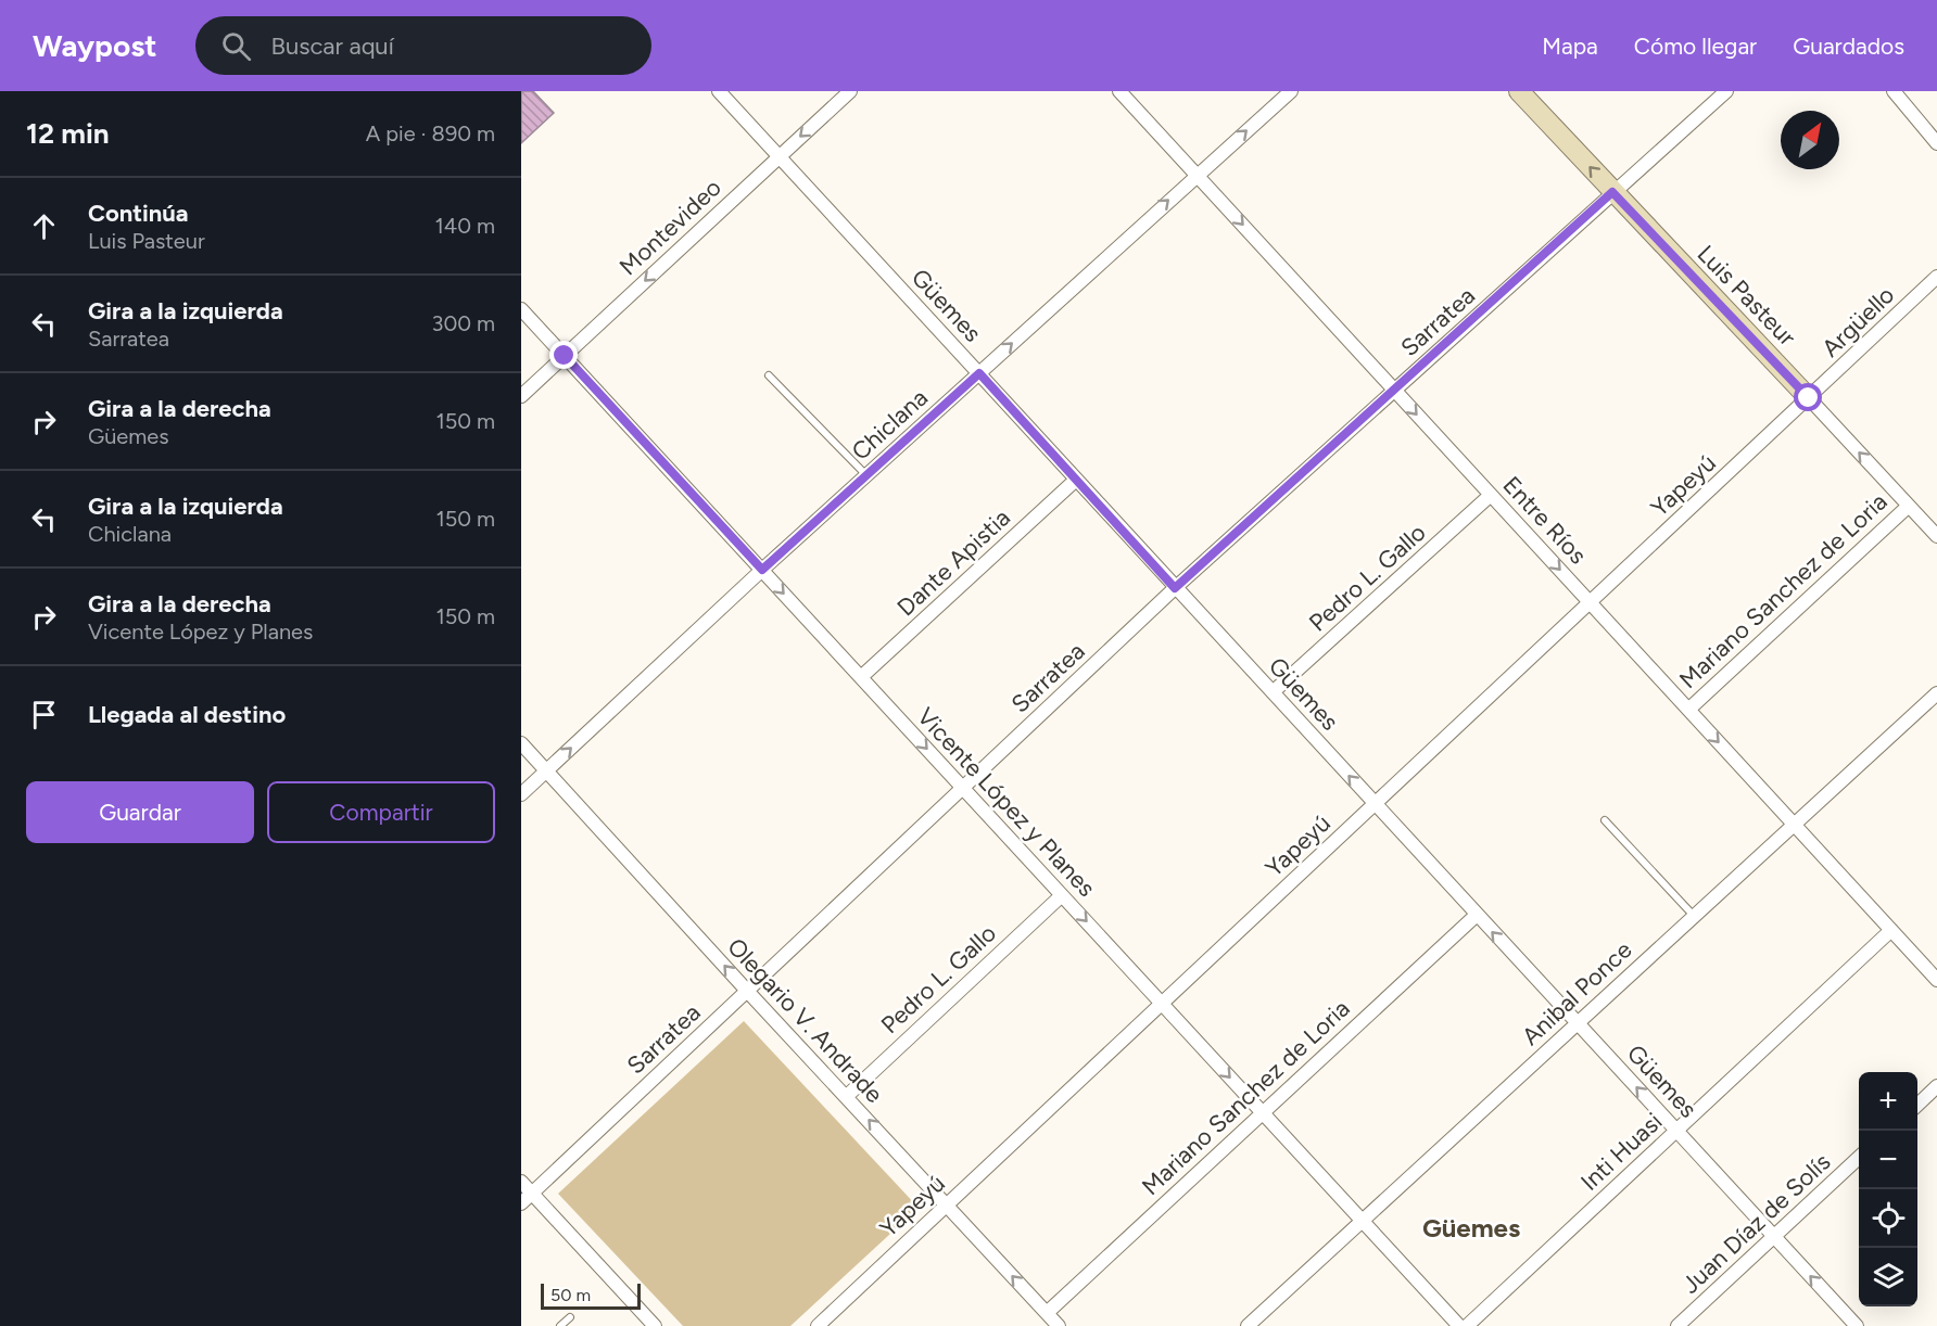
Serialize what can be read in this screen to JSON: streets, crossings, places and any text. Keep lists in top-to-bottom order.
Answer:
{
  "streets": {
    "main road": ["Luis Pasteur"],
    "street": [
      "Montevideo",
      "Güemes",
      "Sarratea",
      "Argüello",
      "Chiclana",
      "Yapeyú",
      "Entre Ríos",
      "Dante Apistia",
      "Pedro L. Gallo",
      "Mariano Sanchez de Loria",
      "Vicente López y Planes",
      "Anibal Ponce",
      "Olegario V. Andrade",
      "Inti Huasi",
      "Juan Díaz de Solís"
    ]
  },
  "crossings": [
    ["Montevideo", "Güemes"],
    ["Montevideo", "Vicente López y Planes"],
    ["Luis Pasteur", "Sarratea"],
    ["Luis Pasteur", "Argüello"],
    ["Luis Pasteur", "Yapeyú"],
    ["Luis Pasteur", "Mariano Sanchez de Loria"],
    ["Güemes", "Sarratea"],
    ["Güemes", "Chiclana"],
    ["Güemes", "Yapeyú"],
    ["Güemes", "Dante Apistia"],
    ["Güemes", "Pedro L. Gallo"],
    ["Güemes", "Mariano Sanchez de Loria"],
    ["Güemes", "Anibal Ponce"],
    ["Güemes", "Inti Huasi"],
    ["Güemes", "Juan Díaz de Solís"],
    ["Sarratea", "Entre Ríos"],
    ["Sarratea", "Vicente López y Planes"],
    ["Sarratea", "Olegario V. Andrade"],
    ["Argüello", "Yapeyú"],
    ["Chiclana", "Entre Ríos"],
    ["Chiclana", "Vicente López y Planes"],
    ["Chiclana", "Olegario V. Andrade"],
    ["Yapeyú", "Entre Ríos"],
    ["Yapeyú", "Vicente López y Planes"],
    ["Yapeyú", "Olegario V. Andrade"],
    ["Entre Ríos", "Pedro L. Gallo"],
    ["Entre Ríos", "Mariano Sanchez de Loria"],
    ["Entre Ríos", "Anibal Ponce"],
    ["Entre Ríos", "Inti Huasi"],
    ["Dante Apistia", "Vicente López y Planes"],
    ["Pedro L. Gallo", "Vicente López y Planes"],
    ["Pedro L. Gallo", "Olegario V. Andrade"],
    ["Mariano Sanchez de Loria", "Vicente López y Planes"],
    ["Mariano Sanchez de Loria", "Olegario V. Andrade"],
    ["Vicente López y Planes", "Anibal Ponce"]
  ],
  "one_way": [
    "Montevideo",
    "Luis Pasteur",
    "Chiclana",
    "Entre Ríos",
    "Vicente López y Planes",
    "Olegario V. Andrade"
  ],
  "districts": ["Güemes"],
  "scale_bar": "50 m",
  "north": "top right",
  "page": {
    "header": "Waypost",
    "search": "Buscar aquí",
    "nav": ["Mapa", "Cómo llegar", "Guardados"],
    "heading": ["12 min", "A pie · 890 m"],
    "list": [
      ["Continúa", "Luis Pasteur", "140 m"],
      ["Gira a la izquierda", "Sarratea", "300 m"],
      ["Gira a la derecha", "Güemes", "150 m"],
      ["Gira a la izquierda", "Chiclana", "150 m"],
      ["Gira a la derecha", "Vicente López y Planes", "150 m"],
      "Llegada al destino"
    ],
    "buttons": ["Guardar", "Compartir"],
    "map_buttons": ["+", "−"],
    "scale": "50 m"
  }
}
